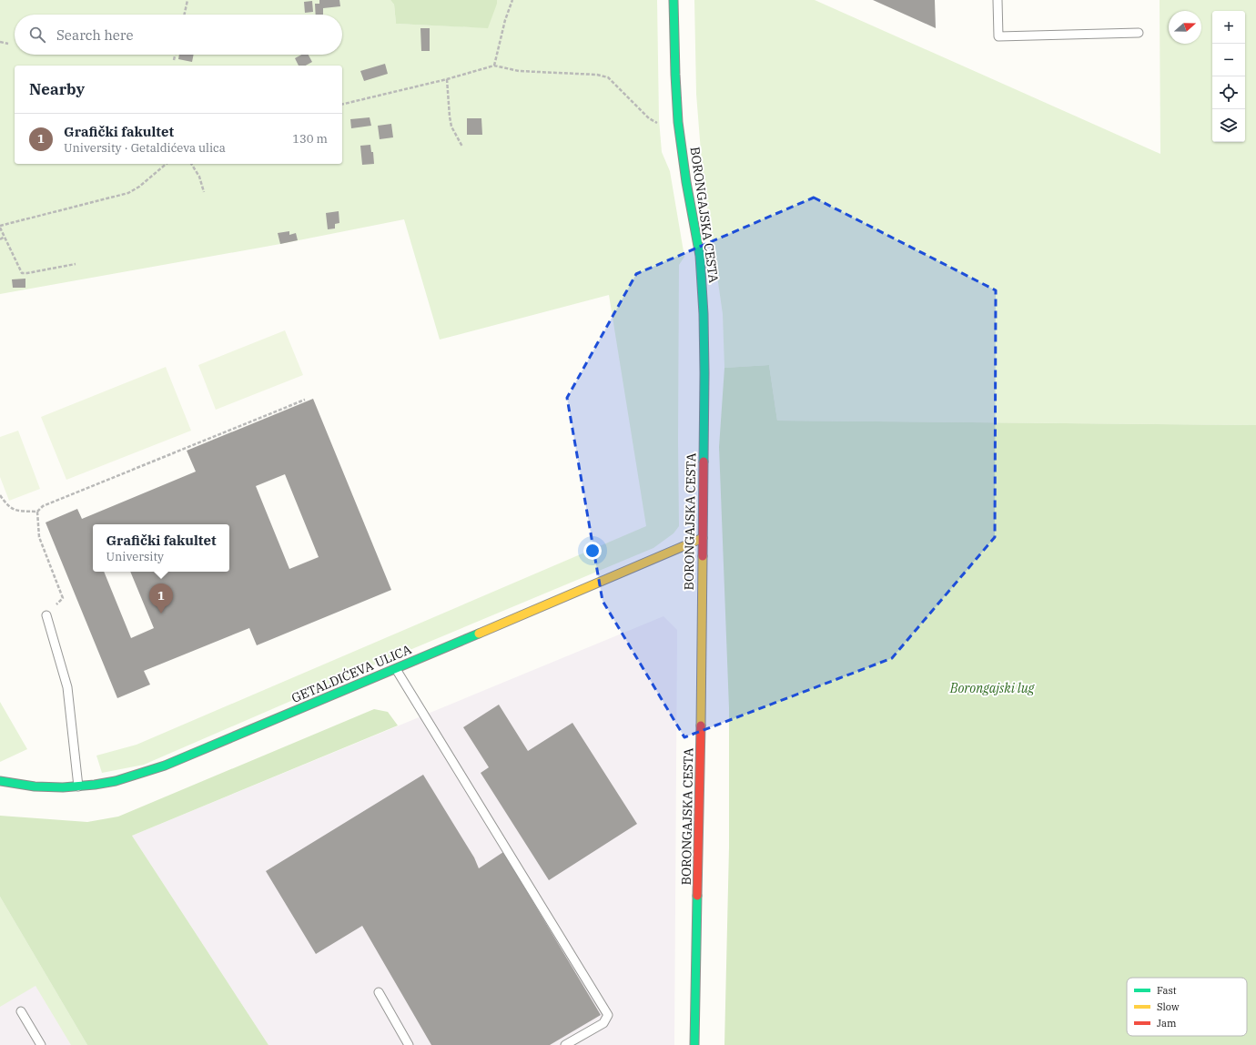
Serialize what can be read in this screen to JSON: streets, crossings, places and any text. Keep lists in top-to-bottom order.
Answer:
{
  "streets": {
    "street": ["BORONGAJSKA CESTA", "GETALDIĆEVA ULICA"]
  },
  "crossings": [
    ["BORONGAJSKA CESTA", "GETALDIĆEVA ULICA"]
  ],
  "parks": ["Borongajski lug"],
  "legend": ["Fast", "Slow", "Jam"],
  "north": "right",
  "page": {
    "map_buttons": ["+", "−"],
    "search": "Search here",
    "heading": "Nearby",
    "list": [
      {
        "mark": "1",
        "name": "Grafički fakultet",
        "note": "University · Getaldićeva ulica",
        "value": "130 m"
      }
    ],
    "popup": ["Grafički fakultet", "University"],
    "pins": "1"
  }
}
